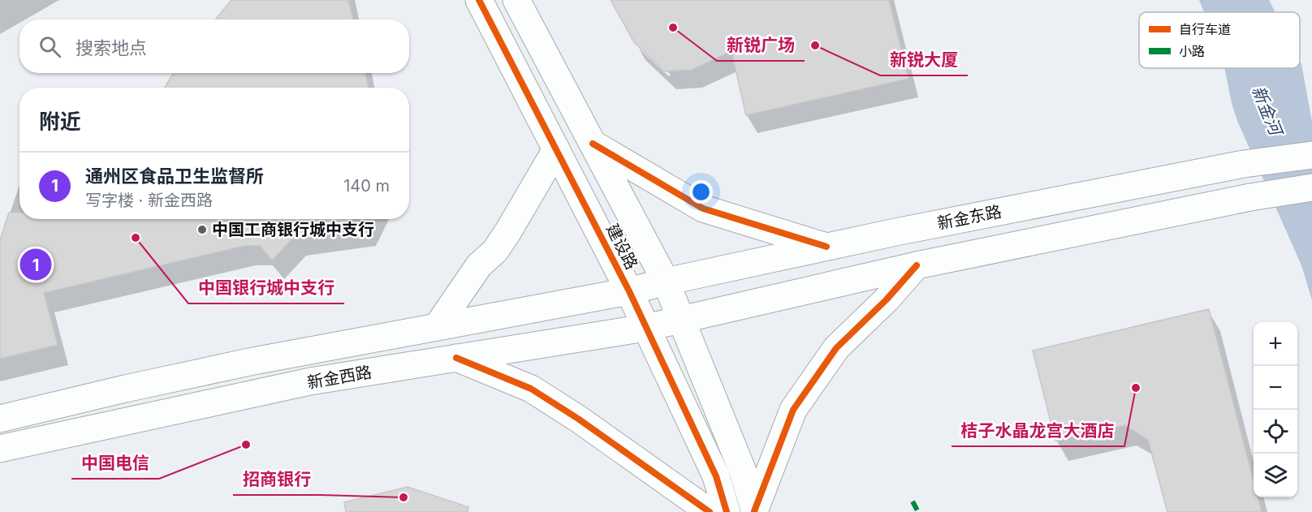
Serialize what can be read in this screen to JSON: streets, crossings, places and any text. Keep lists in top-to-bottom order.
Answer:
{
  "streets": {
    "main road": ["新金东路", "建设路", "新金西路"]
  },
  "crossings": [
    ["新金东路", "建设路"],
    ["新金东路", "新金西路"],
    ["建设路", "新金西路"]
  ],
  "water": ["新金河"],
  "places": [
    "新锐广场",
    "新锐大厦",
    "中国工商银行城中支行",
    "中国银行城中支行",
    "桔子水晶龙宫大酒店",
    "中国电信",
    "招商银行"
  ],
  "legend": ["自行车道", "小路"],
  "page": {
    "search": "搜索地点",
    "heading": "附近",
    "list": [
      {
        "mark": "1",
        "name": "通州区食品卫生监督所",
        "note": "写字楼 · 新金西路",
        "value": "140 m"
      }
    ],
    "pins": "1",
    "map_buttons": ["+", "−"]
  }
}
